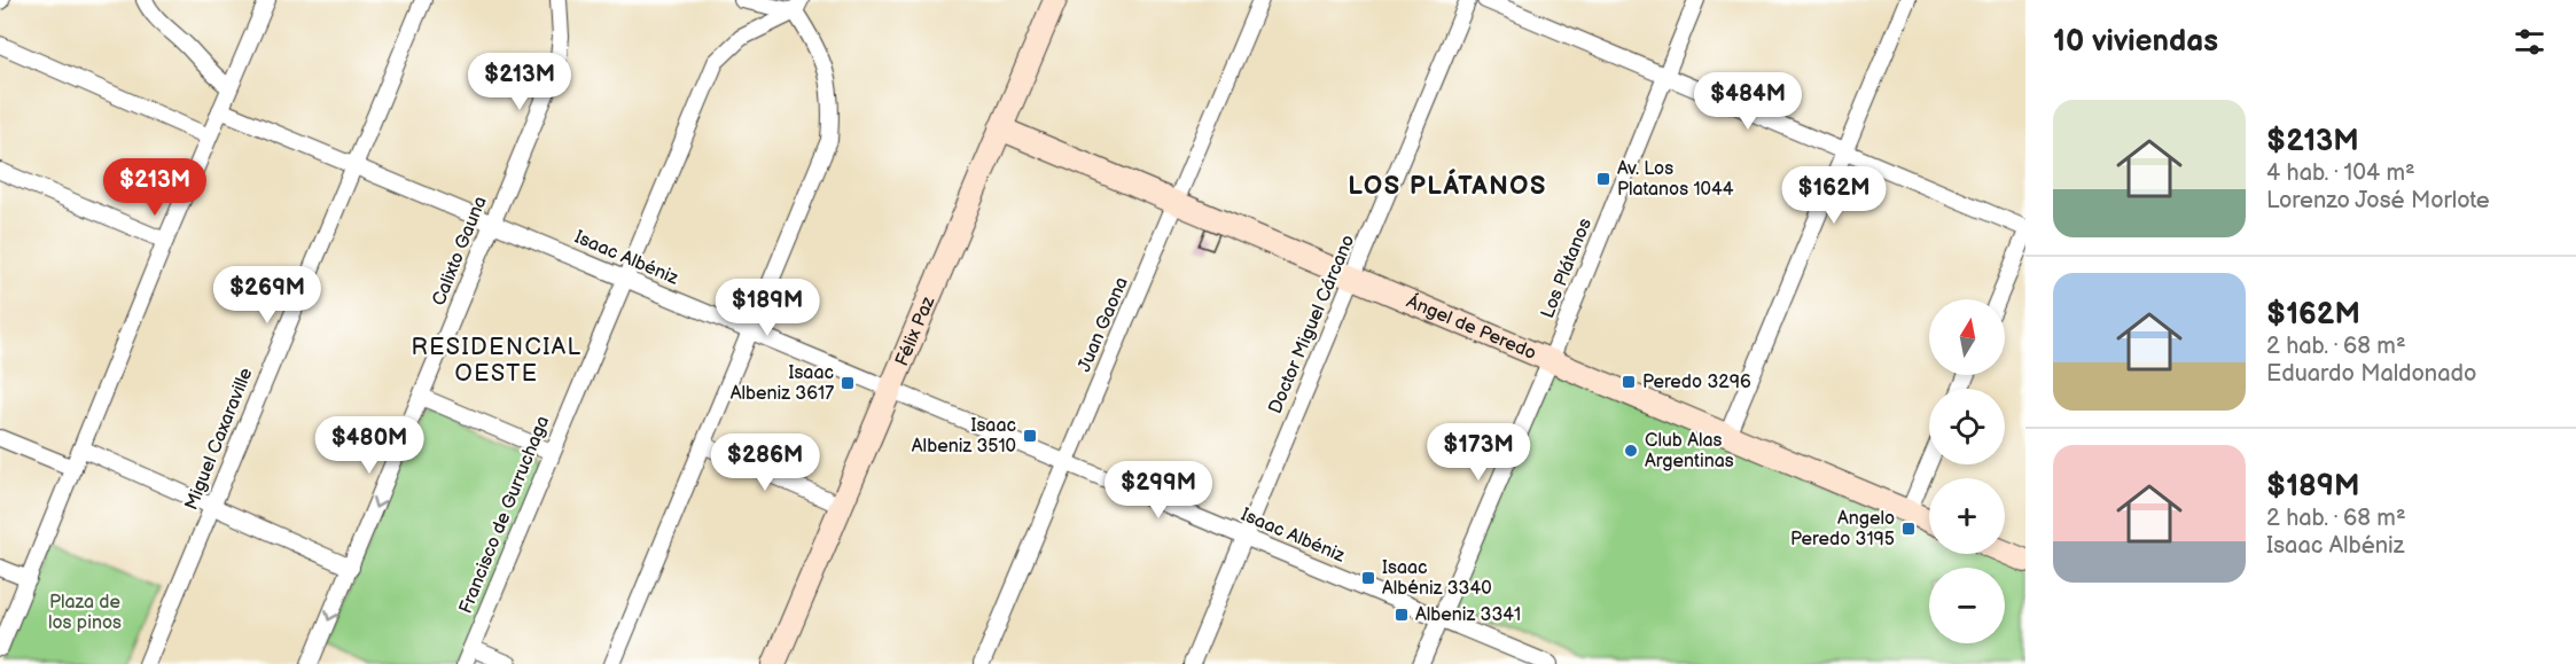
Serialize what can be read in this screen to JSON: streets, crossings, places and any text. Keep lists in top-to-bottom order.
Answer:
{
  "streets": {
    "main road": ["Ángel de Peredo", "Félix Paz"],
    "street": [
      "Calixto Gauna",
      "Isaac Albéniz",
      "Los Plátanos",
      "Juan Gaona",
      "Doctor Miguel Cárcano",
      "Miguel Caxaraville",
      "Francisco de Gurruchaga"
    ]
  },
  "crossings": [
    ["Calixto Gauna", "Isaac Albéniz"],
    ["Isaac Albéniz", "Los Plátanos"],
    ["Isaac Albéniz", "Juan Gaona"],
    ["Isaac Albéniz", "Doctor Miguel Cárcano"],
    ["Isaac Albéniz", "Félix Paz"],
    ["Isaac Albéniz", "Miguel Caxaraville"],
    ["Isaac Albéniz", "Francisco de Gurruchaga"],
    ["Los Plátanos", "Ángel de Peredo"],
    ["Juan Gaona", "Ángel de Peredo"],
    ["Doctor Miguel Cárcano", "Ángel de Peredo"],
    ["Ángel de Peredo", "Félix Paz"]
  ],
  "one_way": ["Calixto Gauna"],
  "districts": ["LOS PLÁTANOS", "RESIDENCIAL OESTE"],
  "parks": ["Plaza de los pinos"],
  "places": {
    "transit": [
      "Av. Los Platanos 1044",
      "Peredo 3296",
      "Isaac Albeniz 3617",
      "Isaac Albeniz 3510",
      "Angelo Peredo 3195",
      "Isaac Albéniz 3340",
      "Albeniz 3341"
    ],
    "other": ["Club Alas Argentinas"]
  },
  "north": "top",
  "page": {
    "heading": "10 viviendas",
    "price": [
      "$213M",
      "$484M",
      "$213M",
      "$162M",
      "$269M",
      "$189M",
      "$480M",
      "$173M",
      "$286M",
      "$299M"
    ],
    "list": [
      {
        "name": "$213M",
        "note": "4 hab. · 104 m² · Lorenzo José Morlote"
      },
      {
        "name": "$162M",
        "note": "2 hab. · 68 m² · Eduardo Maldonado"
      },
      {
        "name": "$189M",
        "note": "2 hab. · 68 m² · Isaac Albéniz"
      }
    ],
    "map_buttons": ["+", "−"]
  }
}
